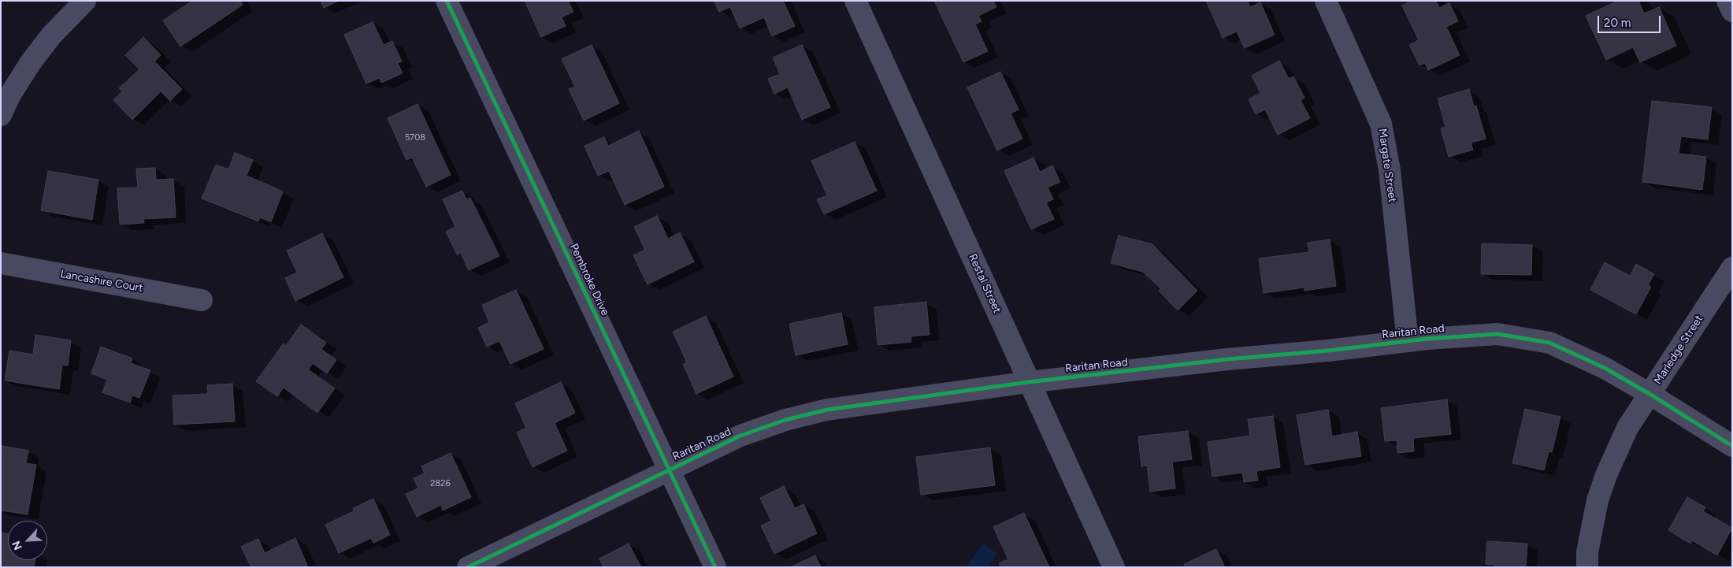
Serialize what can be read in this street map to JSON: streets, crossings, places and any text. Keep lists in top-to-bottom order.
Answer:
{
  "streets": {
    "street": [
      "Margate Street",
      "Pembroke Drive",
      "Lancashire Court",
      "Restal Street",
      "Raritan Road",
      "Marledge Street"
    ]
  },
  "crossings": [
    ["Margate Street", "Raritan Road"],
    ["Pembroke Drive", "Raritan Road"],
    ["Restal Street", "Raritan Road"],
    ["Raritan Road", "Marledge Street"]
  ],
  "house_numbers": ["5708", "2826"],
  "scale_bar": "20 m",
  "north": "bottom left"
}
